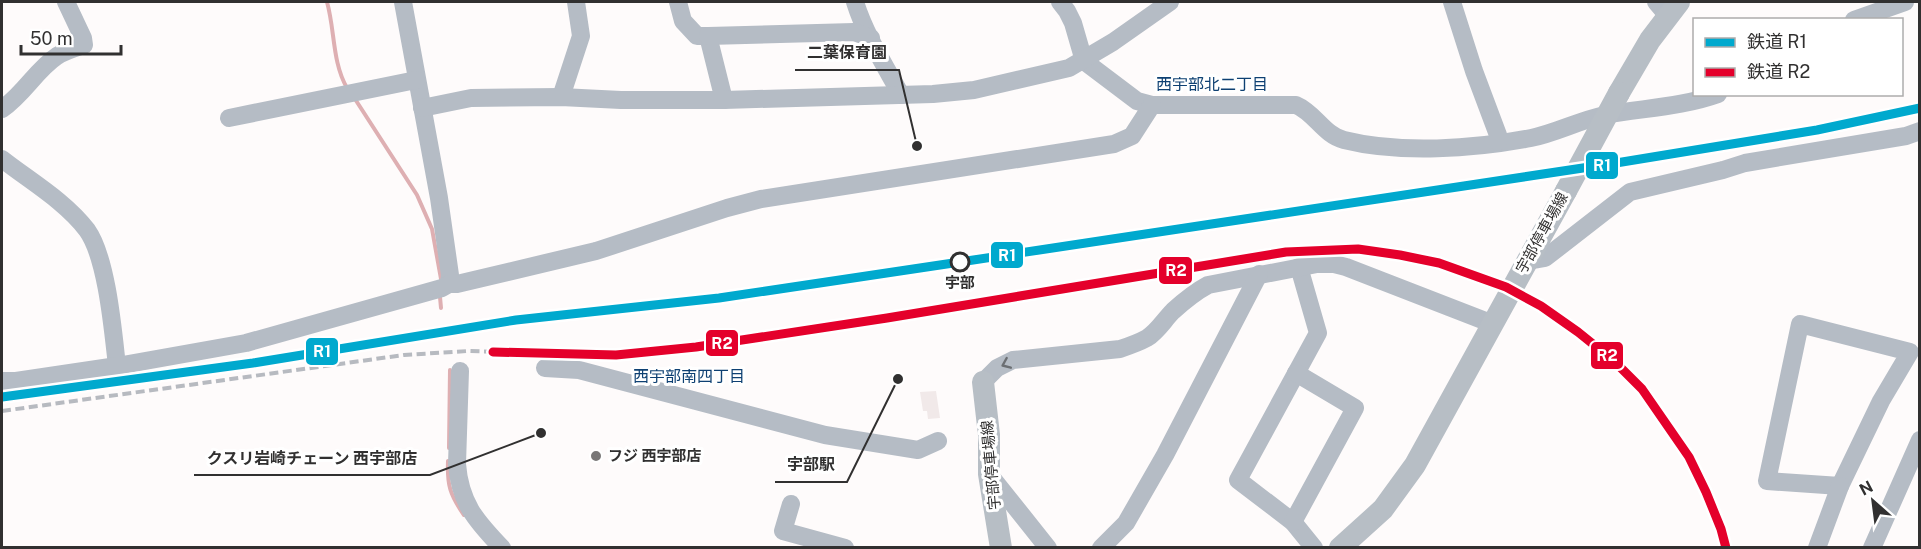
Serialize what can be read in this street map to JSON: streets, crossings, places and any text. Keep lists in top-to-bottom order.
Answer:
{
  "streets": {
    "main road": ["宇部停車場線"]
  },
  "districts": ["西宇部北二丁目", "西宇部南四丁目"],
  "places": [
    "二葉保育園",
    "宇部",
    "宇部駅",
    "クスリ岩崎チェーン 西宇部店",
    "フジ 西宇部店"
  ],
  "lines": ["rail line R1", "rail line R2"],
  "legend": ["鉄道 R1", "鉄道 R2"],
  "scale_bar": "50 m",
  "north": "top left"
}
